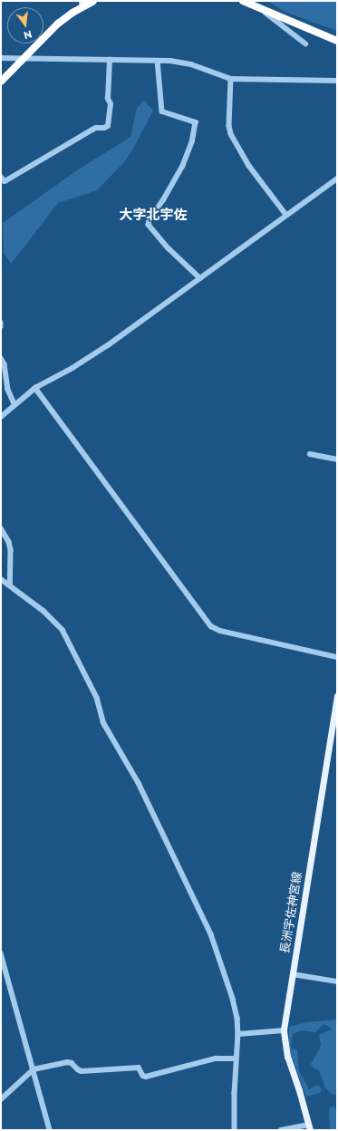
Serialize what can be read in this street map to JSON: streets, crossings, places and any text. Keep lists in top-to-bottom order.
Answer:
{
  "streets": {
    "main road": ["長洲宇佐神宮線"]
  },
  "districts": ["大字北宇佐"],
  "north": "bottom"
}
